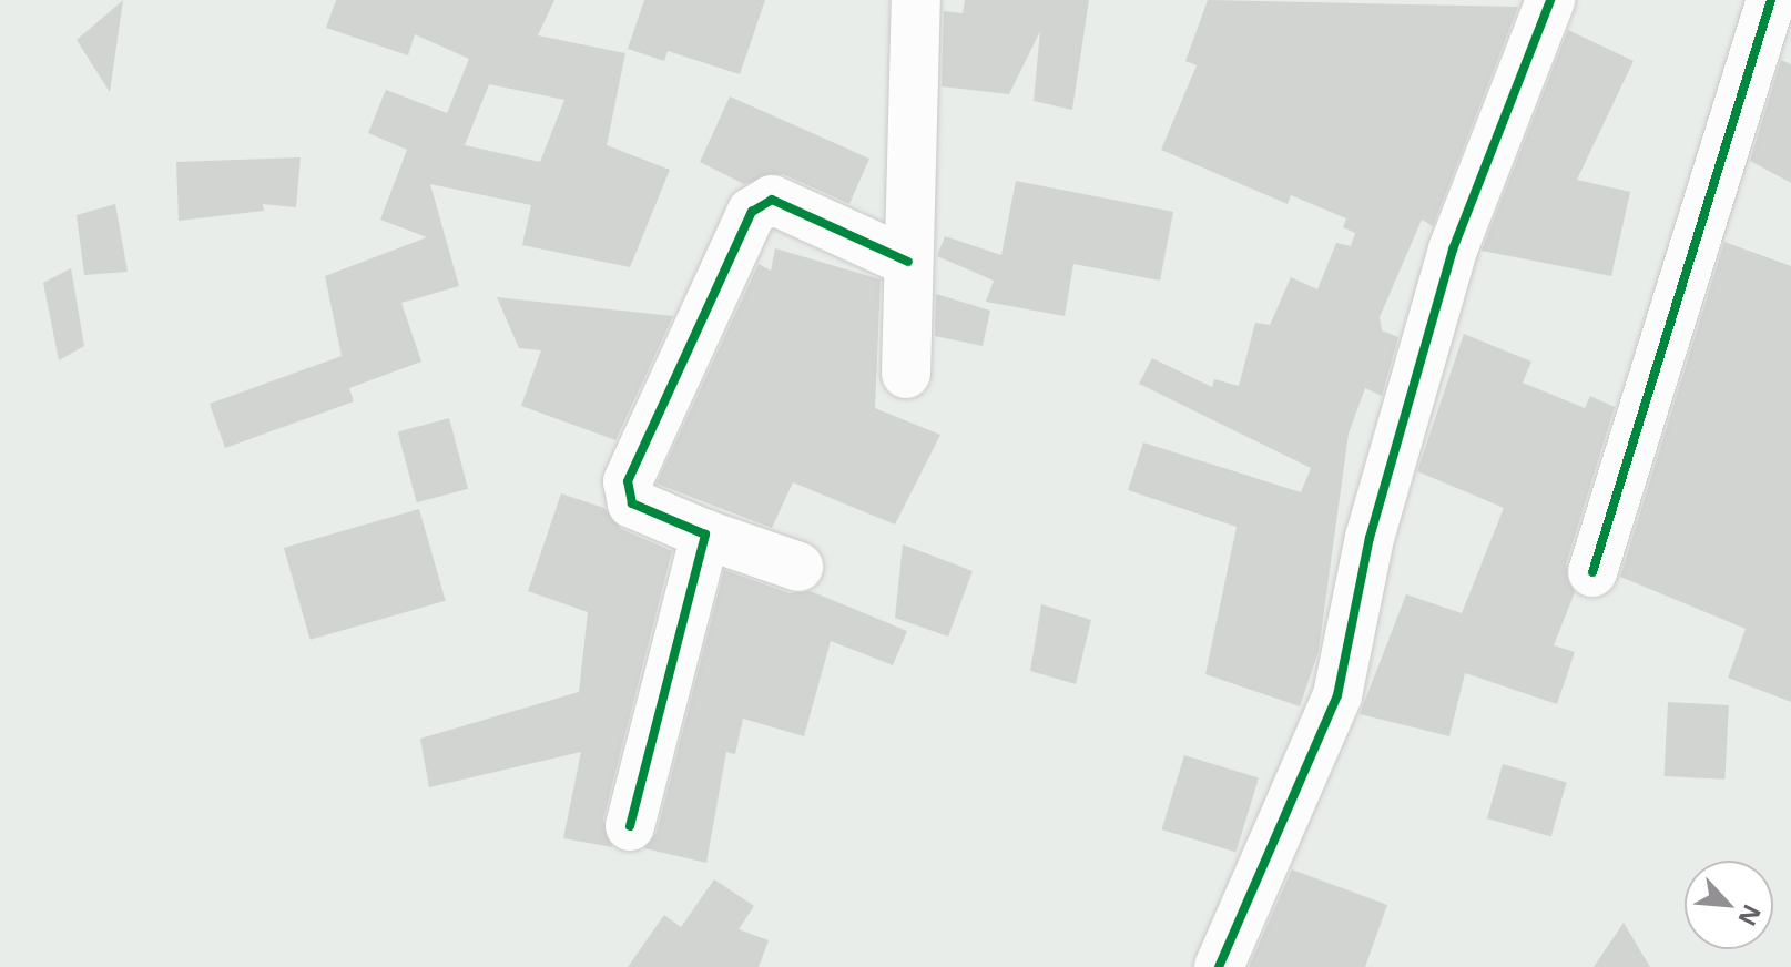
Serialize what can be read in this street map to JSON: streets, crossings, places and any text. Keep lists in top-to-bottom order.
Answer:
{
  "north": "bottom right"
}
